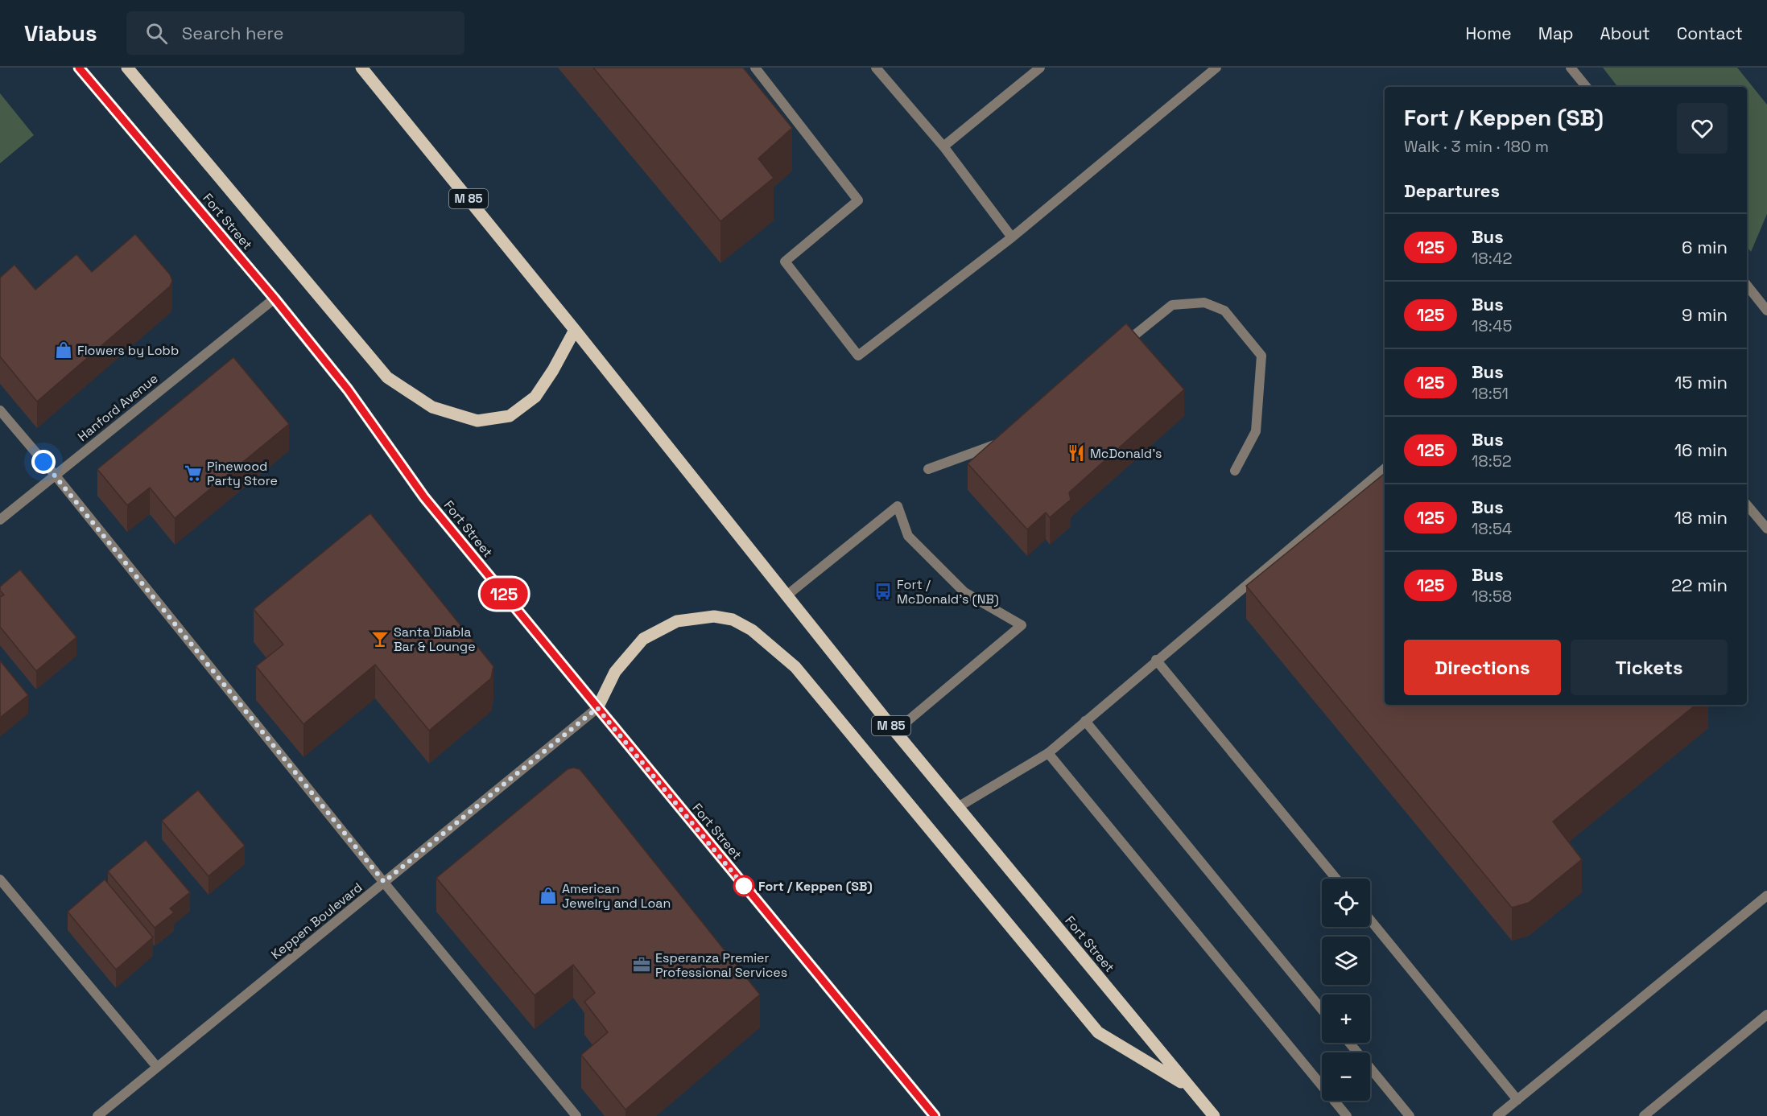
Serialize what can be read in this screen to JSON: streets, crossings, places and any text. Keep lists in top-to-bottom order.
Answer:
{
  "streets": {
    "main road": ["M 85", "Fort Street"],
    "street": ["Hanford Avenue", "Keppen Boulevard"]
  },
  "crossings": [
    ["Fort Street", "Hanford Avenue"],
    ["Fort Street", "Keppen Boulevard"]
  ],
  "places": {
    "shop": ["Flowers by Lobb", "American Jewelry and Loan"],
    "restaurant": ["McDonald's"],
    "supermarket": ["Pinewood Party Store"],
    "bus stop": ["Fort / McDonald's (NB)"],
    "bar": ["Santa Diabla Bar & Lounge"],
    "other": ["Fort / Keppen (SB)"],
    "office": ["Esperanza Premier Professional Services"]
  },
  "lines": ["bus line 125"],
  "page": {
    "header": "Viabus",
    "search": "Search here",
    "nav": [
      "Home",
      "Map",
      "About",
      "Contact"
    ],
    "on_map": "125",
    "heading": [
      ["Fort / Keppen (SB)", "Walk · 3 min · 180 m"],
      "Departures"
    ],
    "list": [
      {
        "mark": "125",
        "name": "Bus",
        "note": "18:42",
        "value": "6 min"
      },
      {
        "mark": "125",
        "name": "Bus",
        "note": "18:45",
        "value": "9 min"
      },
      {
        "mark": "125",
        "name": "Bus",
        "note": "18:51",
        "value": "15 min"
      },
      {
        "mark": "125",
        "name": "Bus",
        "note": "18:52",
        "value": "16 min"
      },
      {
        "mark": "125",
        "name": "Bus",
        "note": "18:54",
        "value": "18 min"
      },
      {
        "mark": "125",
        "name": "Bus",
        "note": "18:58",
        "value": "22 min"
      }
    ],
    "buttons": ["Directions", "Tickets"],
    "map_buttons": ["+", "−"]
  }
}
